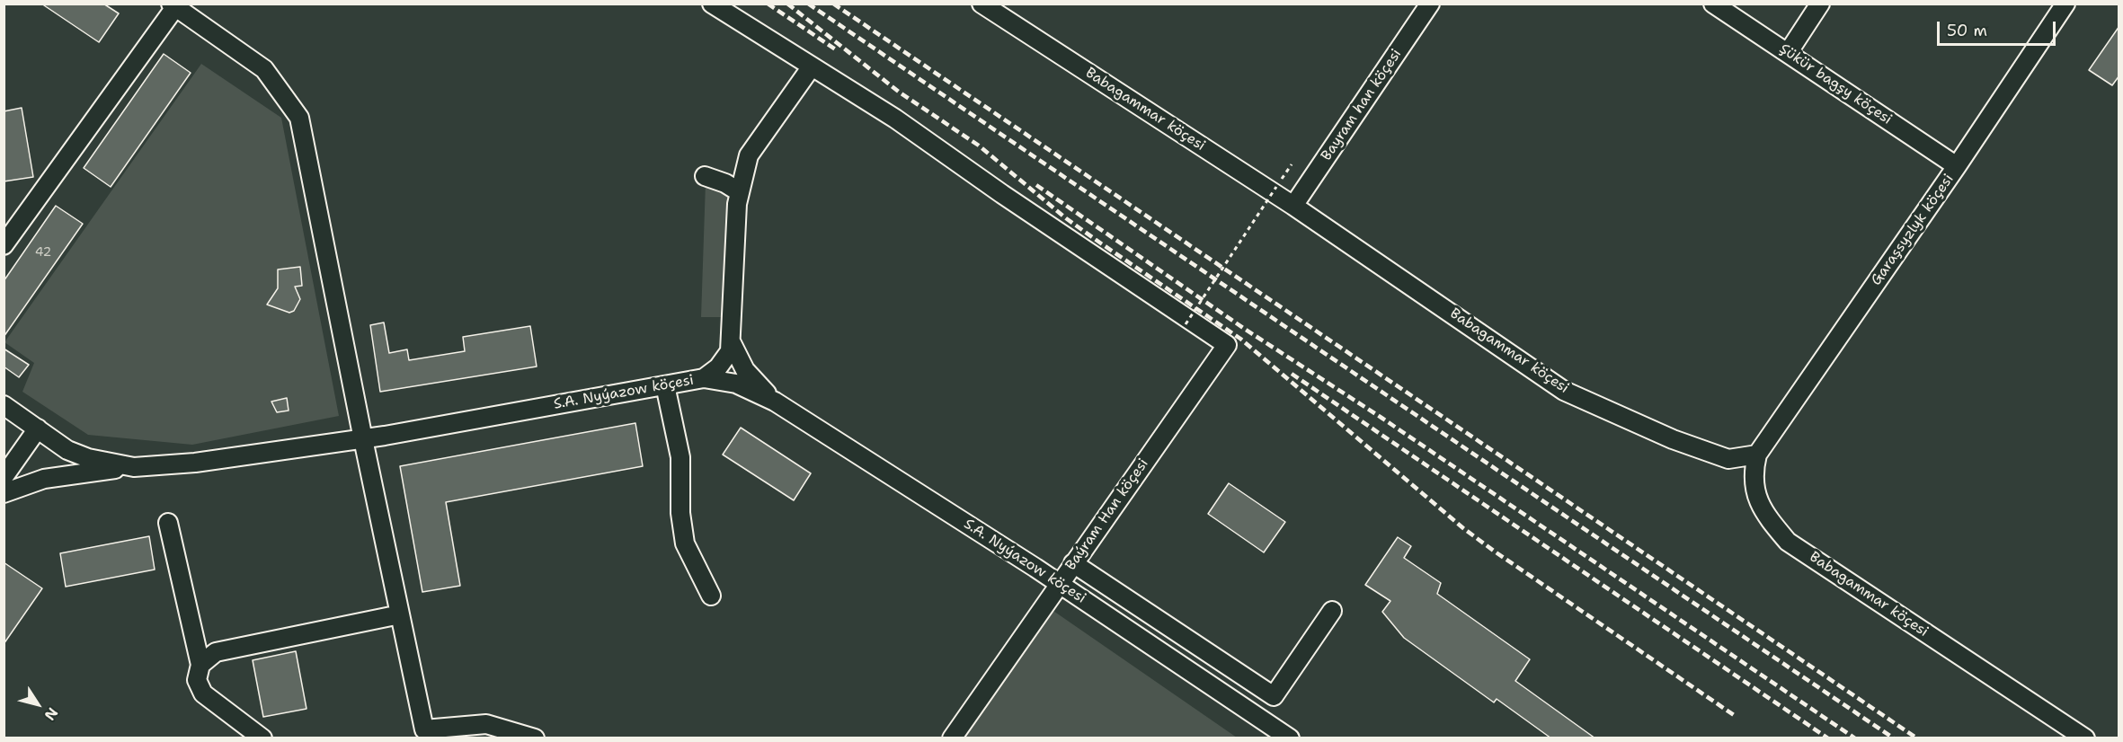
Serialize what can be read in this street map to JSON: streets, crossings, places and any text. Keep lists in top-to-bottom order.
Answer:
{
  "streets": {
    "street": [
      "Şükür bagşy köçesi",
      "Bayram han köçesi",
      "Babagammar köçesi",
      "Garaşsyzlyk köçesi",
      "S.A. Nyýazow köçesi",
      "Baýram Han köçesi"
    ]
  },
  "crossings": [
    ["Şükür bagşy köçesi", "Garaşsyzlyk köçesi"],
    ["Bayram han köçesi", "Babagammar köçesi"],
    ["Babagammar köçesi", "Garaşsyzlyk köçesi"],
    ["S.A. Nyýazow köçesi", "Baýram Han köçesi"]
  ],
  "house_numbers": ["42"],
  "scale_bar": "50 m",
  "north": "bottom right"
}
